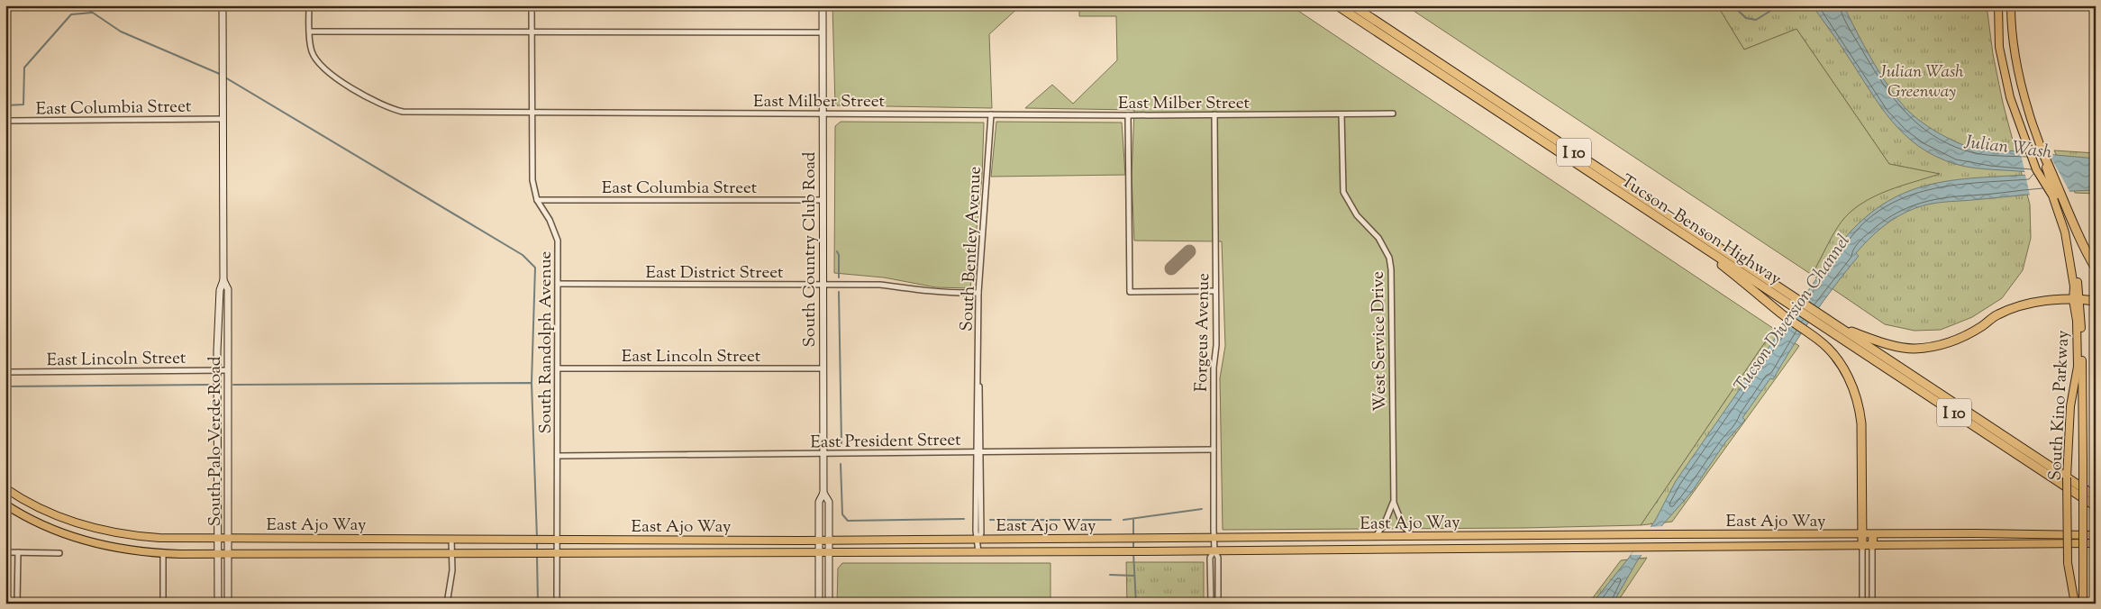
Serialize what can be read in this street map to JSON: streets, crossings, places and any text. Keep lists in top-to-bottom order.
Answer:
{
  "streets": {
    "highway": ["I 10", "Tucson–Benson Highway"],
    "main road": [
      "South Country Club Road",
      "South Kino Parkway",
      "South Palo Verde Road",
      "East Ajo Way"
    ],
    "street": [
      "East Milber Street",
      "East Columbia Street",
      "South Bentley Avenue",
      "East District Street",
      "Forgeus Avenue",
      "West Service Drive",
      "South Randolph Avenue",
      "East Lincoln Street",
      "East President Street"
    ]
  },
  "crossings": [
    ["East Milber Street", "South Bentley Avenue"],
    ["East Milber Street", "South Country Club Road"],
    ["East Milber Street", "Forgeus Avenue"],
    ["East Milber Street", "West Service Drive"],
    ["East Milber Street", "South Randolph Avenue"],
    ["East Columbia Street", "South Country Club Road"],
    ["East Columbia Street", "South Randolph Avenue"],
    ["East Columbia Street", "South Palo Verde Road"],
    ["South Bentley Avenue", "East District Street"],
    ["South Bentley Avenue", "East President Street"],
    ["South Bentley Avenue", "East Ajo Way"],
    ["South Country Club Road", "East District Street"],
    ["South Country Club Road", "East Lincoln Street"],
    ["South Country Club Road", "East President Street"],
    ["South Country Club Road", "East Ajo Way"],
    ["East District Street", "South Randolph Avenue"],
    ["Forgeus Avenue", "East President Street"],
    ["Forgeus Avenue", "East Ajo Way"],
    ["West Service Drive", "East Ajo Way"],
    ["South Randolph Avenue", "East Lincoln Street"],
    ["South Randolph Avenue", "East President Street"],
    ["South Randolph Avenue", "East Ajo Way"],
    ["East Lincoln Street", "South Palo Verde Road"],
    ["South Palo Verde Road", "East Ajo Way"]
  ],
  "water": ["Julian Wash", "Tucson Diversion Channel"],
  "parks": ["Julian Wash Greenway"]
}
